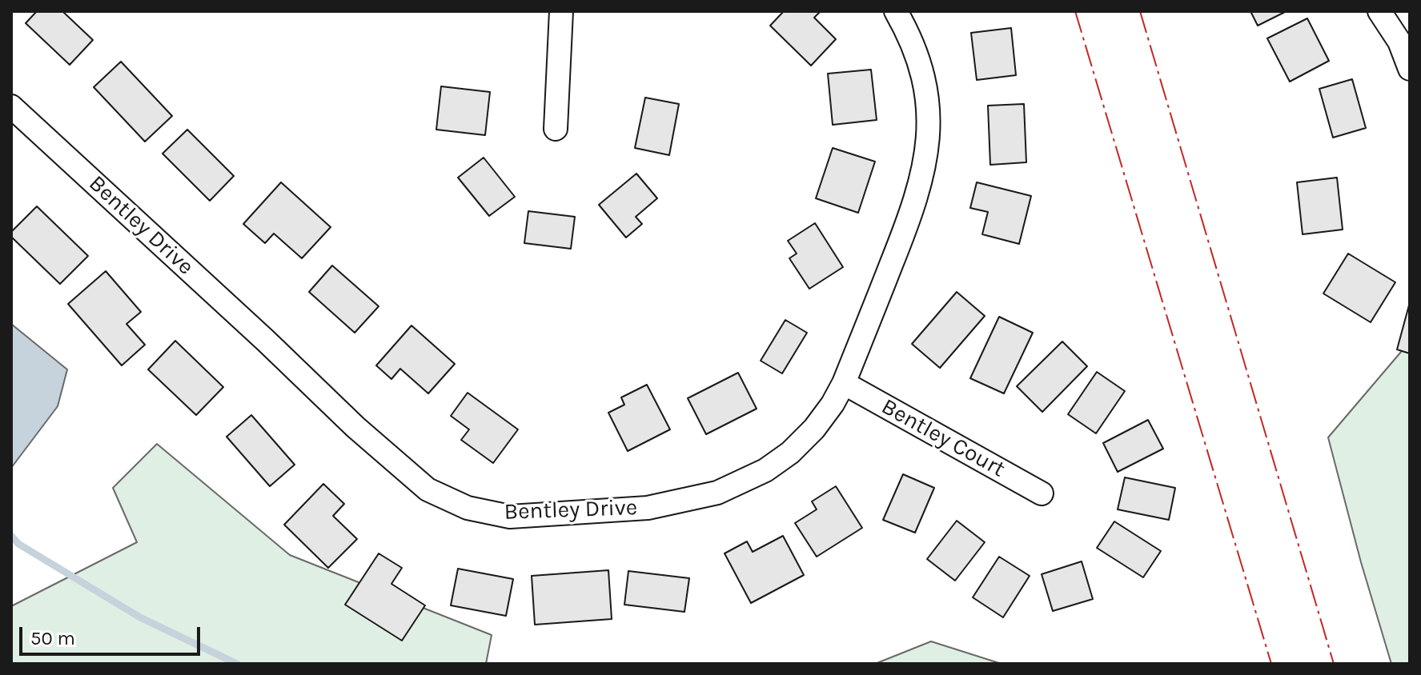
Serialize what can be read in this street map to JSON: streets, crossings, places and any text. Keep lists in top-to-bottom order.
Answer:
{
  "streets": {
    "street": ["Bentley Drive", "Bentley Court"]
  },
  "crossings": [
    ["Bentley Drive", "Bentley Court"]
  ],
  "scale_bar": "50 m"
}
